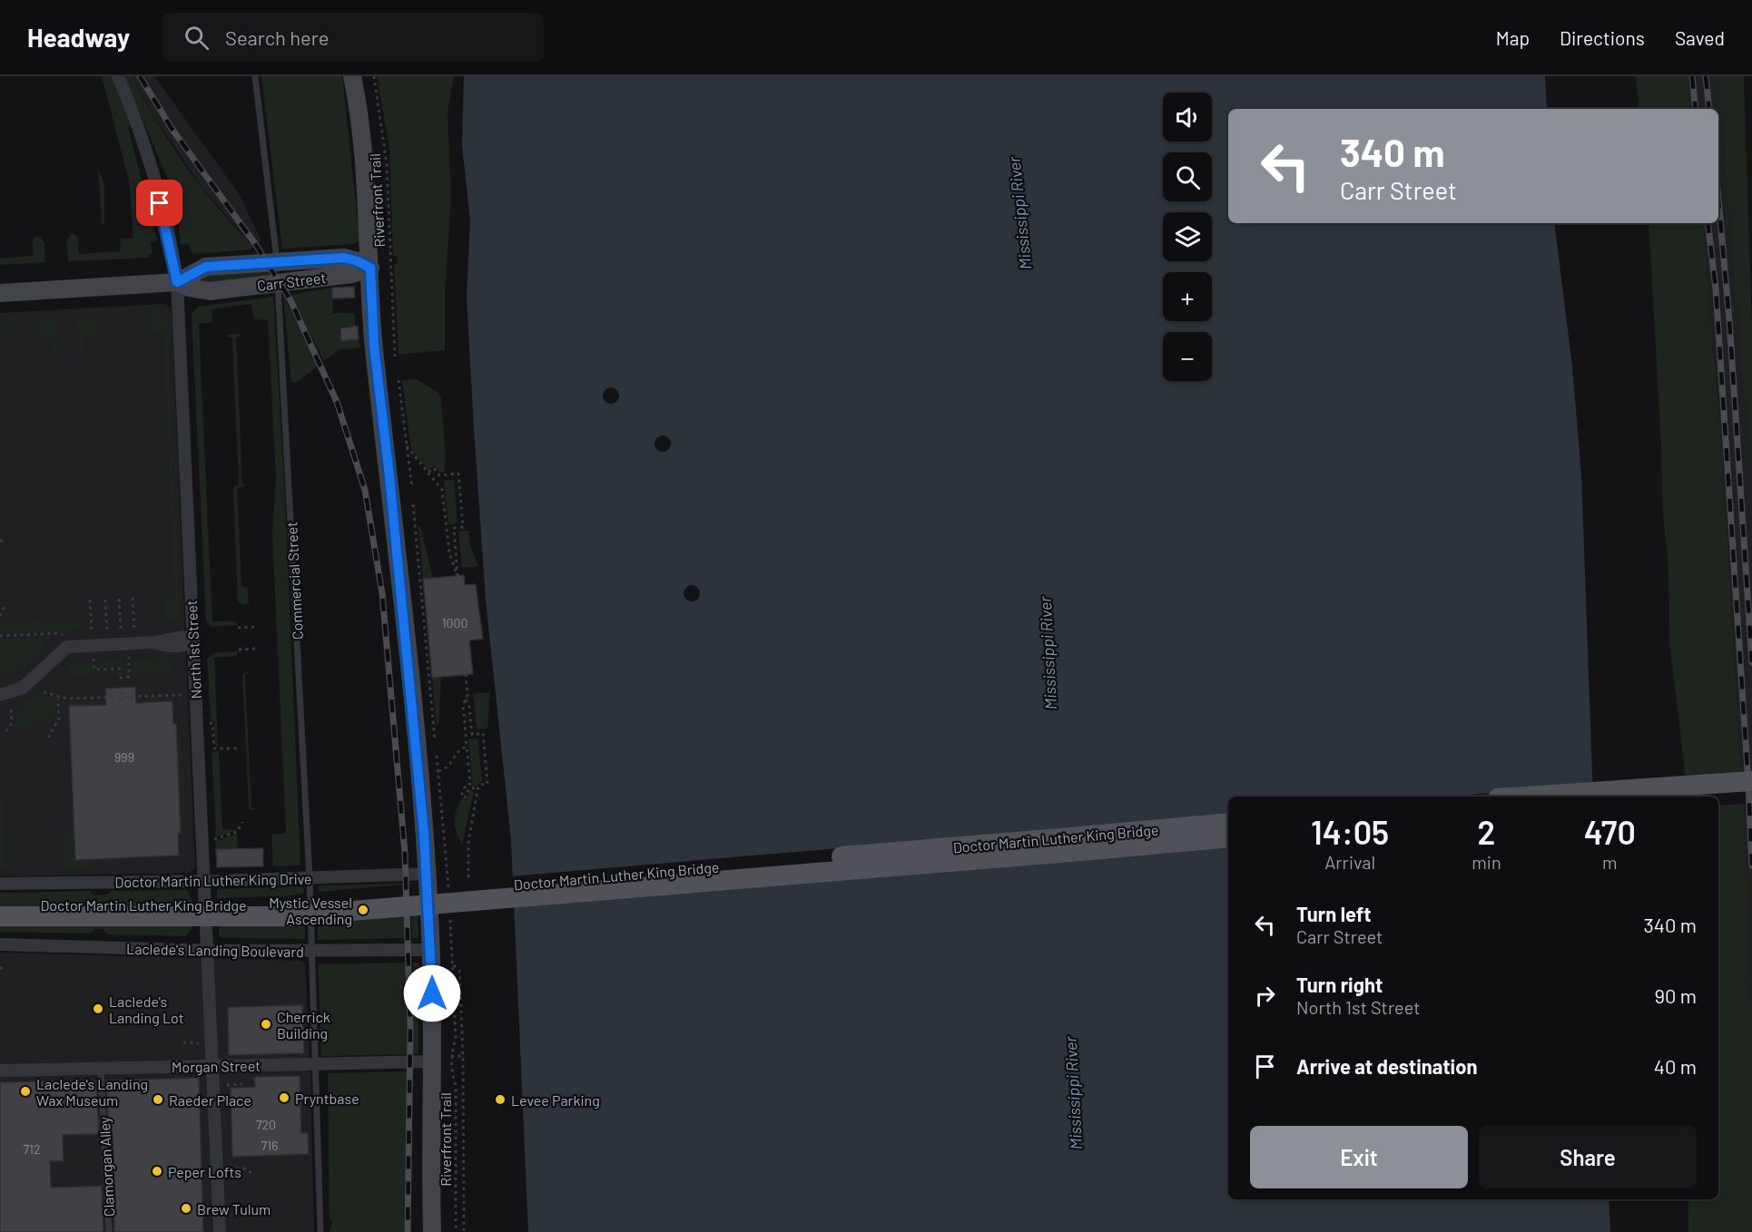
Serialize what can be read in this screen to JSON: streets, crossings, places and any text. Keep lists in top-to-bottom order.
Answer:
{
  "streets": {
    "main road": ["Doctor Martin Luther King Bridge"],
    "street": [
      "Carr Street",
      "North 1st Street",
      "Doctor Martin Luther King Drive",
      "Laclede's Landing Boulevard",
      "Morgan Street"
    ],
    "lane": ["Commercial Street", "Clamorgan Alley"],
    "path": ["Riverfront Trail"]
  },
  "crossings": [
    ["Carr Street", "Commercial Street"],
    ["Carr Street", "North 1st Street"],
    ["Commercial Street", "Doctor Martin Luther King Drive"],
    ["Commercial Street", "Laclede's Landing Boulevard"],
    ["Commercial Street", "Morgan Street"],
    ["North 1st Street", "Doctor Martin Luther King Drive"],
    ["North 1st Street", "Laclede's Landing Boulevard"],
    ["North 1st Street", "Morgan Street"],
    ["Morgan Street", "Clamorgan Alley"]
  ],
  "water": ["Mississippi River"],
  "places": [
    "Mystic Vessel Ascending",
    "Laclede's Landing Lot",
    "Cherrick Building",
    "Laclede's Landing Wax Museum",
    "Pryntbase",
    "Raeder Place",
    "Levee Parking",
    "Peper Lofts",
    "Brew Tulum"
  ],
  "house_numbers": [
    "1000",
    "999",
    "720",
    "716",
    "712"
  ],
  "page": {
    "header": "Headway",
    "search": "Search here",
    "nav": ["Map", "Directions", "Saved"],
    "map_buttons": ["+", "−"],
    "turn": ["340 m", "Carr Street"],
    "eta": [
      "14:05",
      "Arrival",
      "2",
      "min",
      "470",
      "m"
    ],
    "list": [
      {
        "name": "Turn left",
        "note": "Carr Street",
        "value": "340 m"
      },
      {
        "name": "Turn right",
        "note": "North 1st Street",
        "value": "90 m"
      },
      {
        "name": "Arrive at destination",
        "value": "40 m"
      }
    ],
    "buttons": ["Exit", "Share"]
  }
}
